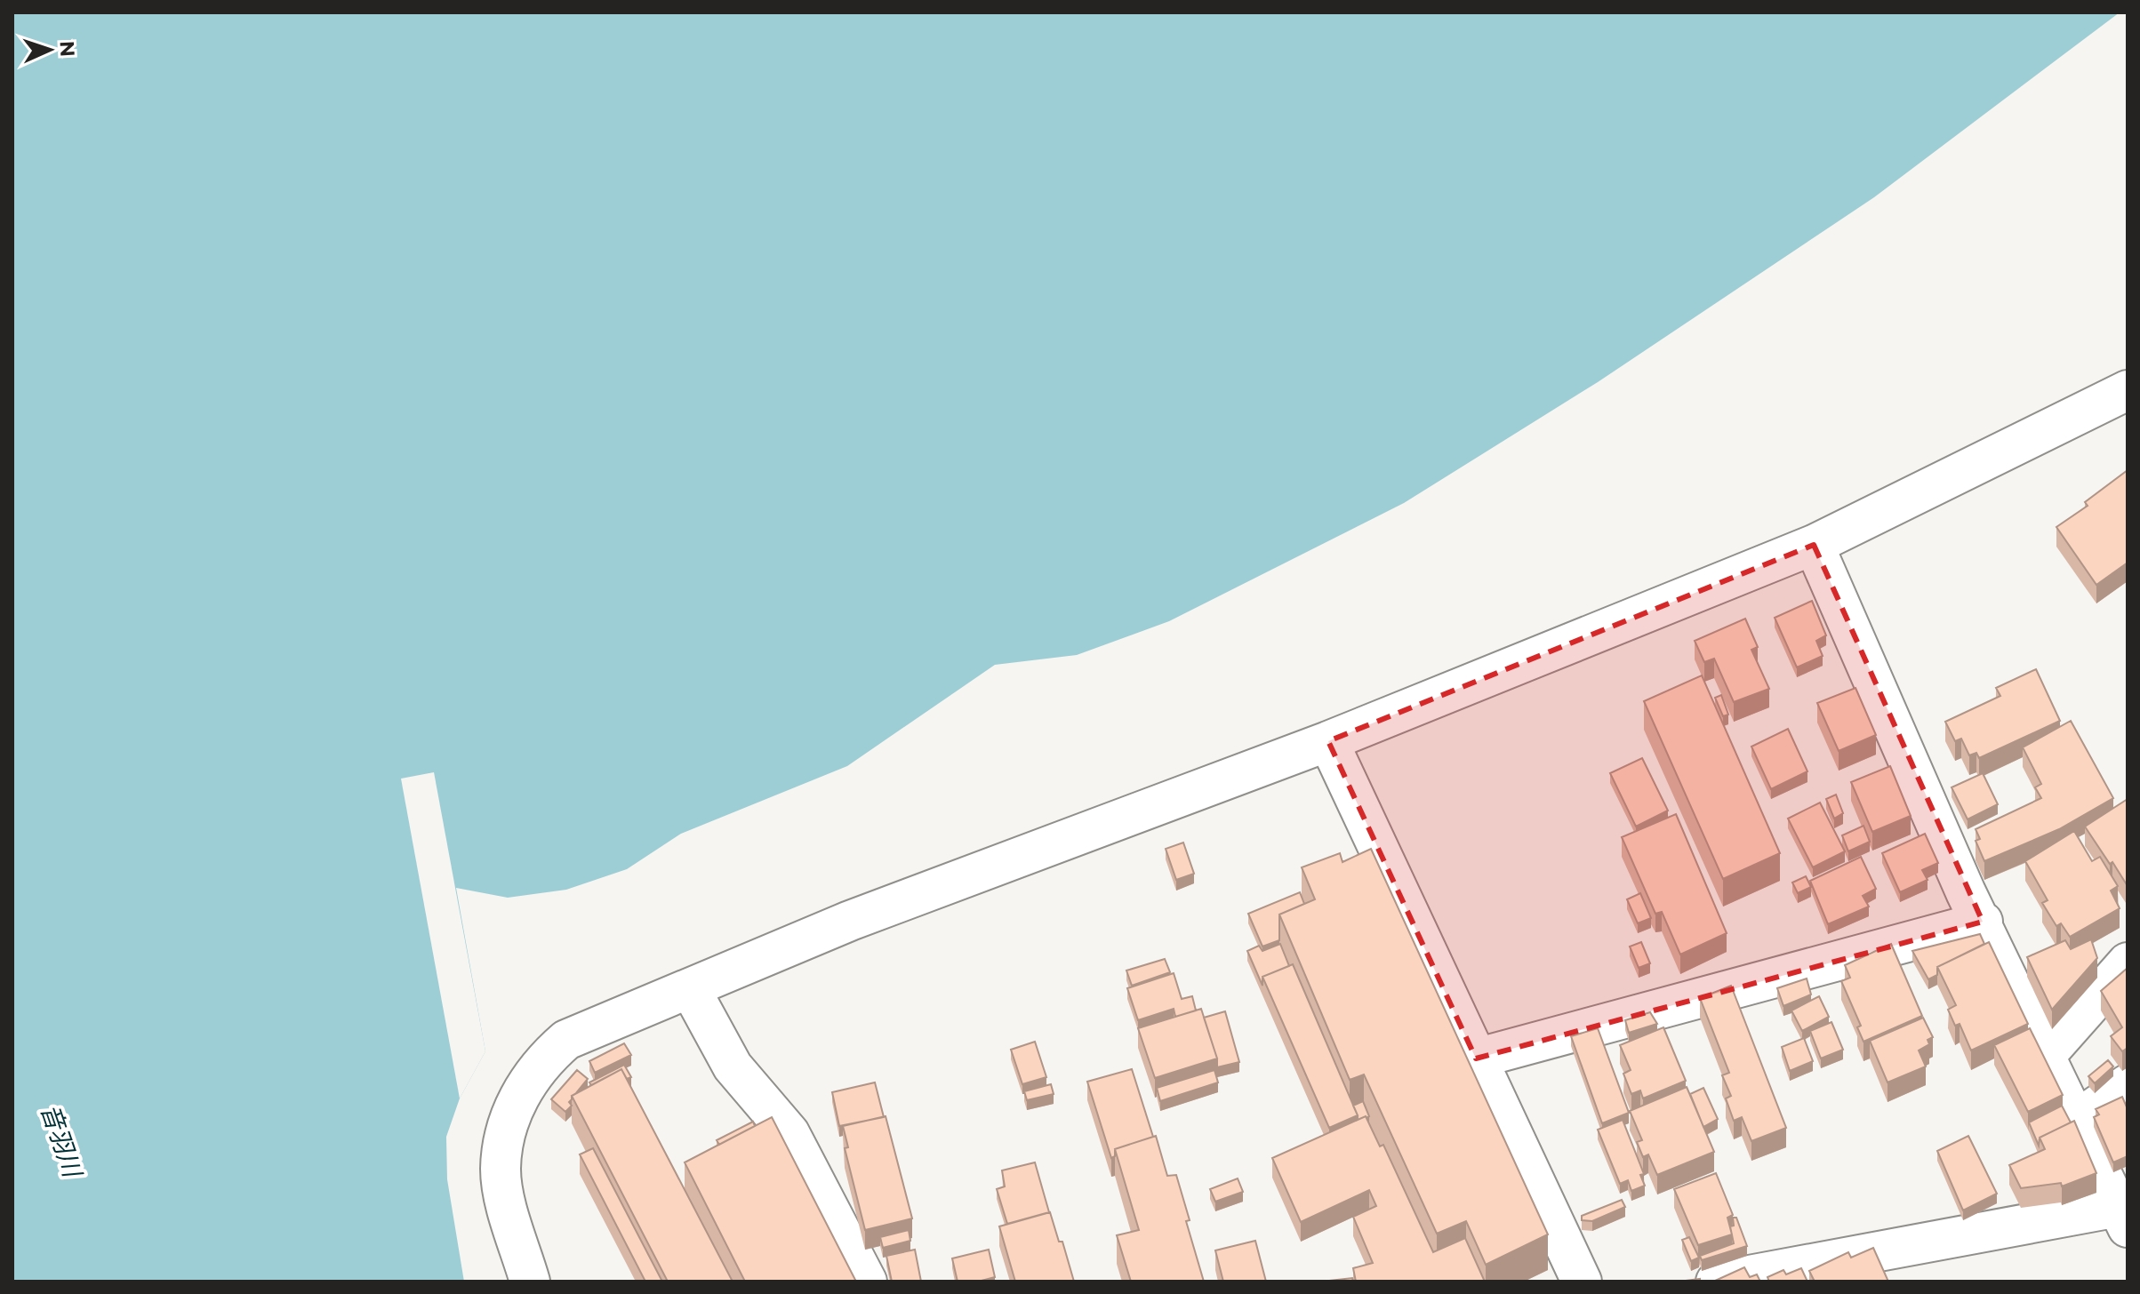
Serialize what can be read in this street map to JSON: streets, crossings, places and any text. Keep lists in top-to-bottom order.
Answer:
{
  "water": ["音羽川"],
  "north": "right"
}
